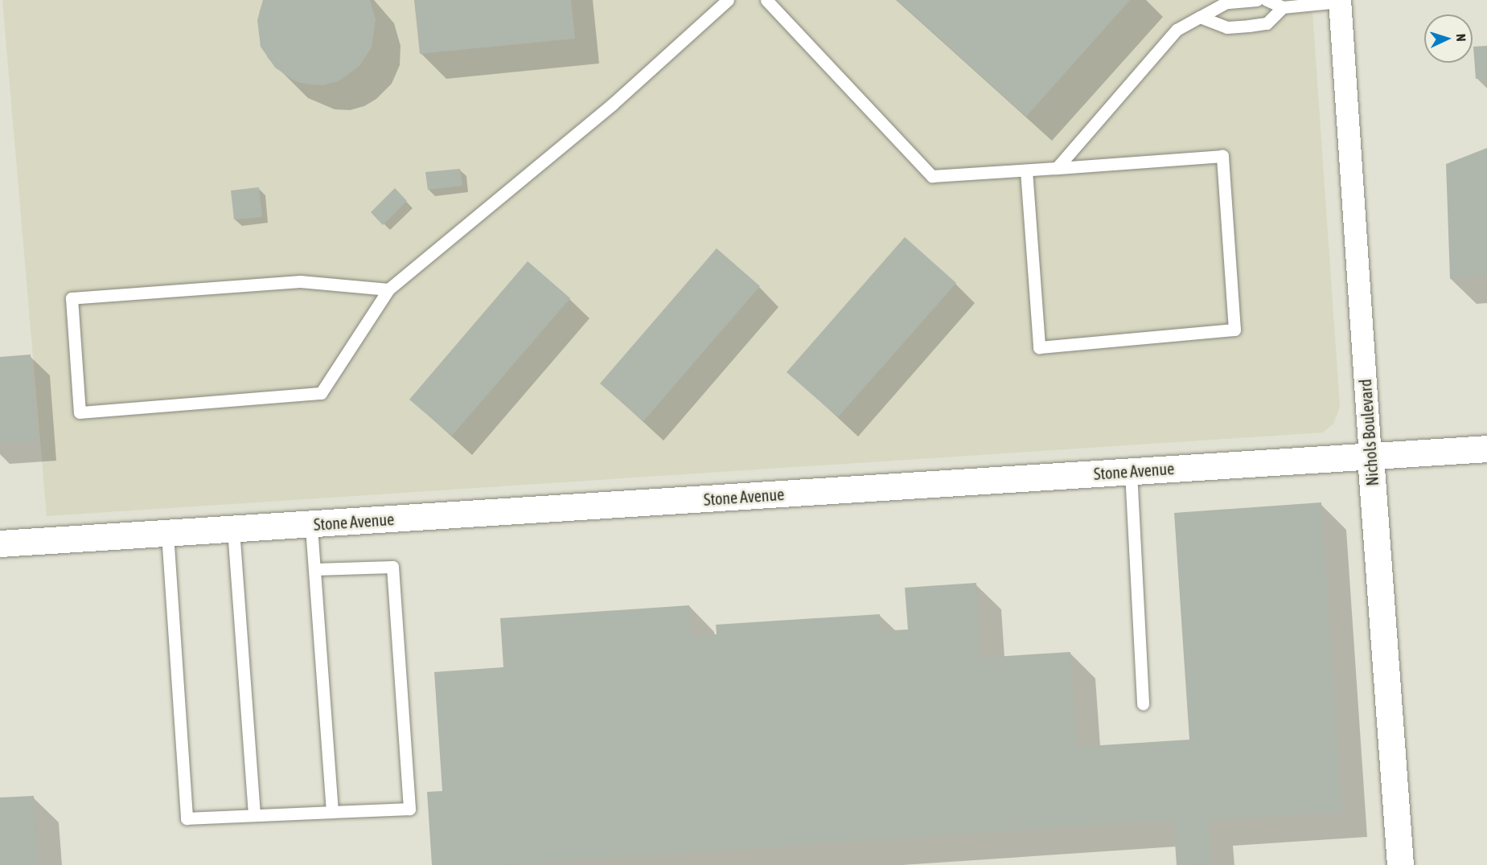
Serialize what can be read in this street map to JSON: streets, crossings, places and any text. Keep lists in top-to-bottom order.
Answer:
{
  "streets": {
    "street": ["Nichols Boulevard", "Stone Avenue"]
  },
  "crossings": [
    ["Nichols Boulevard", "Stone Avenue"]
  ],
  "north": "right"
}
